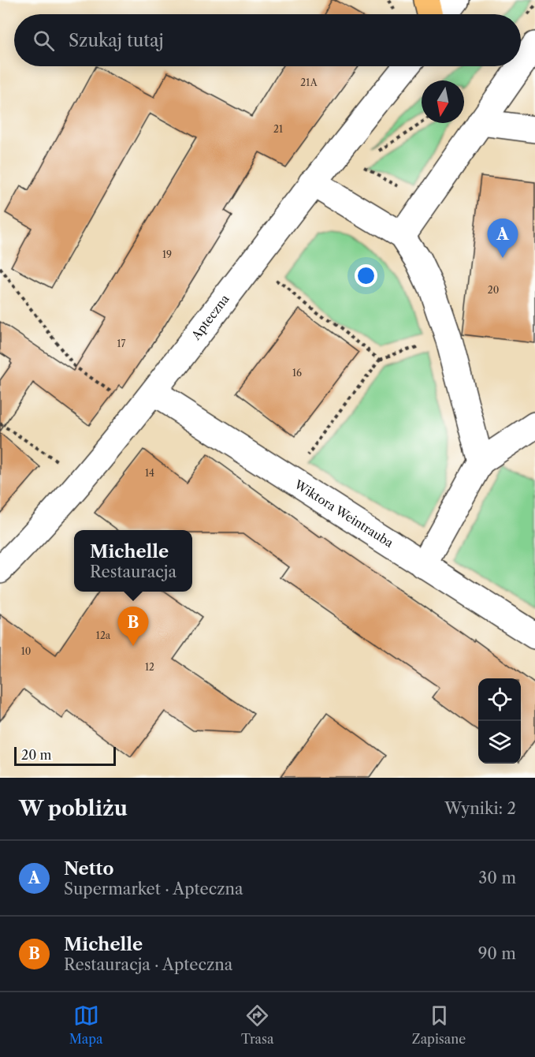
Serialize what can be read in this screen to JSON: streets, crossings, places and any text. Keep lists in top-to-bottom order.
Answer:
{
  "streets": {
    "street": ["Apteczna", "Wiktora Weintrauba"]
  },
  "crossings": [
    ["Apteczna", "Wiktora Weintrauba"]
  ],
  "house_numbers": [
    "21A",
    "21",
    "19",
    "20",
    "17",
    "16",
    "14",
    "12a",
    "10",
    "12"
  ],
  "scale_bar": "20 m",
  "north": "bottom",
  "page": {
    "search": "Szukaj tutaj",
    "pins": ["A", "B"],
    "popup": ["Michelle", "Restauracja"],
    "scale": "20 m",
    "heading": ["W pobliżu", "Wyniki: 2"],
    "list": [
      {
        "mark": "A",
        "name": "Netto",
        "note": "Supermarket · Apteczna",
        "value": "30 m"
      },
      {
        "mark": "B",
        "name": "Michelle",
        "note": "Restauracja · Apteczna",
        "value": "90 m"
      }
    ],
    "nav": ["Mapa", "Trasa", "Zapisane"]
  }
}
